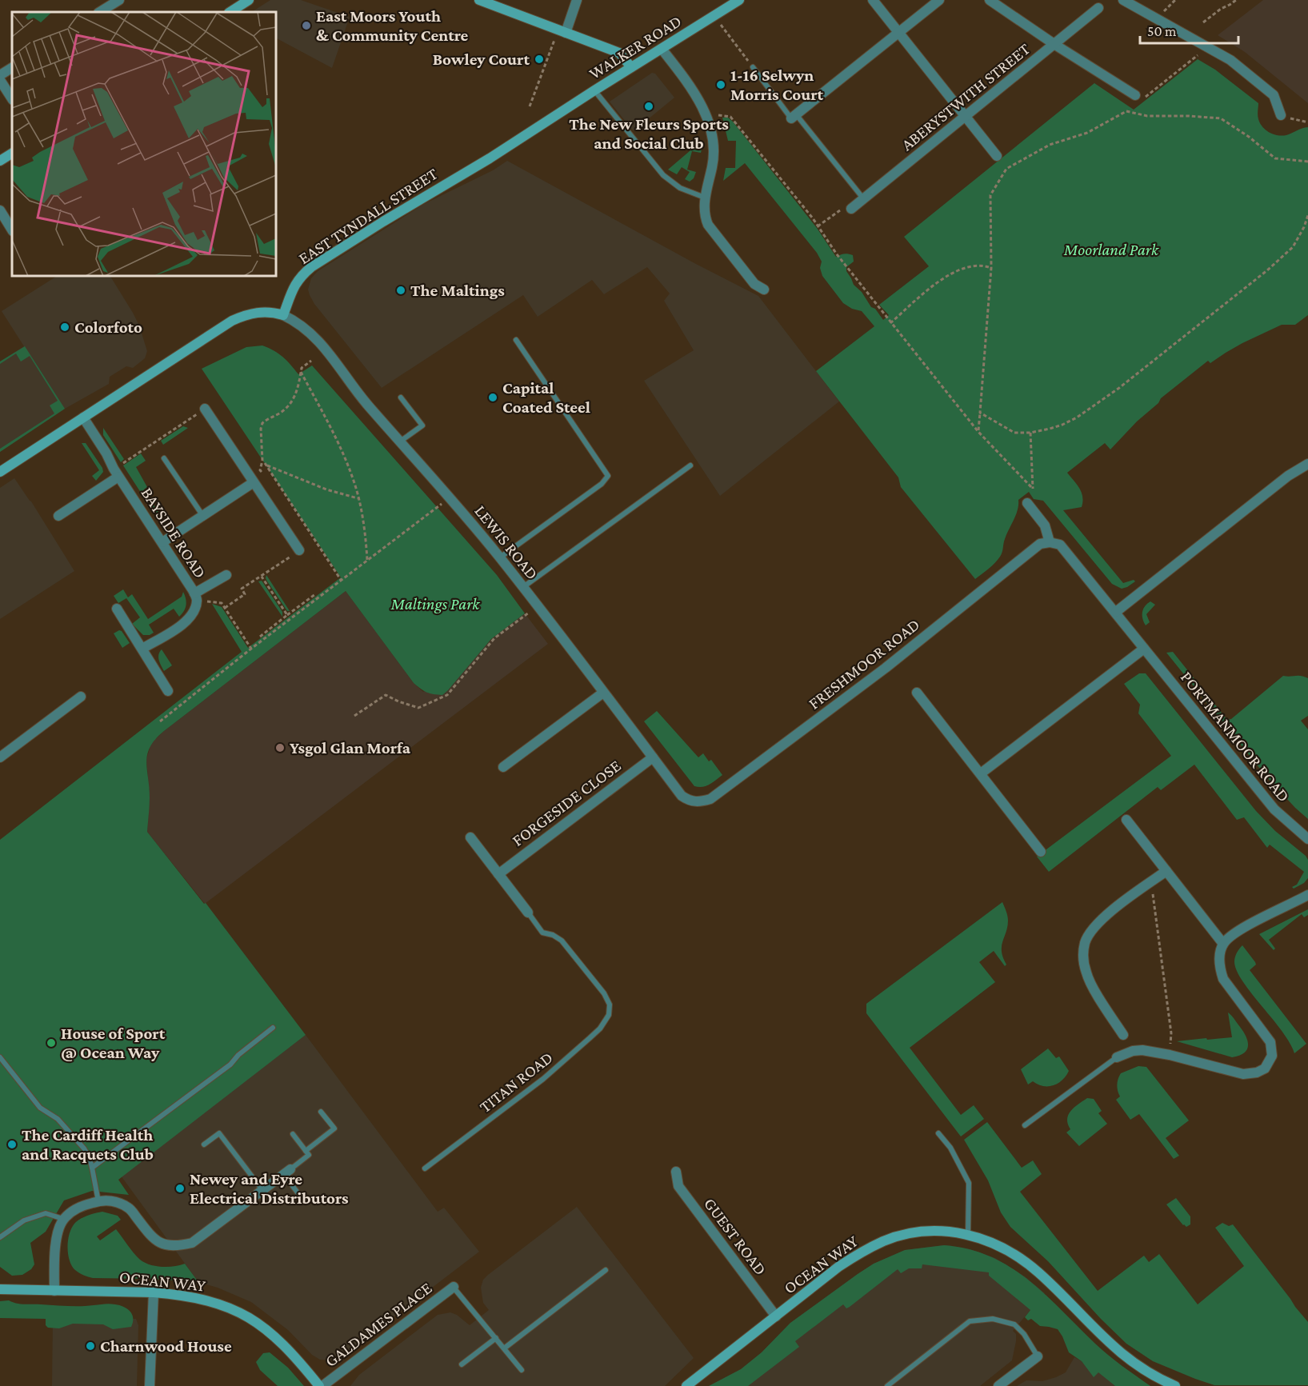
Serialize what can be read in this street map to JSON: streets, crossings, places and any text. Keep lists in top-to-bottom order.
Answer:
{
  "streets": {
    "street": [
      "WALKER ROAD",
      "ABERYSTWITH STREET",
      "EAST TYNDALL STREET",
      "BAYSIDE ROAD",
      "LEWIS ROAD",
      "FRESHMOOR ROAD",
      "PORTMANMOOR ROAD",
      "FORGESIDE CLOSE",
      "GUEST ROAD",
      "OCEAN WAY",
      "GALDAMES PLACE"
    ],
    "lane": ["TITAN ROAD"]
  },
  "crossings": [
    ["WALKER ROAD", "EAST TYNDALL STREET"],
    ["EAST TYNDALL STREET", "LEWIS ROAD"],
    ["LEWIS ROAD", "FRESHMOOR ROAD"],
    ["LEWIS ROAD", "FORGESIDE CLOSE"],
    ["FRESHMOOR ROAD", "PORTMANMOOR ROAD"],
    ["GUEST ROAD", "OCEAN WAY"],
    ["OCEAN WAY", "GALDAMES PLACE"]
  ],
  "parks": ["Moorland Park", "Maltings Park"],
  "places": [
    "East Moors Youth & Community Centre",
    "Bowley Court",
    "1-16 Selwyn Morris Court",
    "The New Fleurs Sports and Social Club",
    "The Maltings",
    "Colorfoto",
    "Capital Coated Steel",
    "Ysgol Glan Morfa",
    "House of Sport @ Ocean Way",
    "The Cardiff Health and Racquets Club",
    "Newey and Eyre Electrical Distributors",
    "Charnwood House"
  ],
  "scale_bar": "50 m"
}
